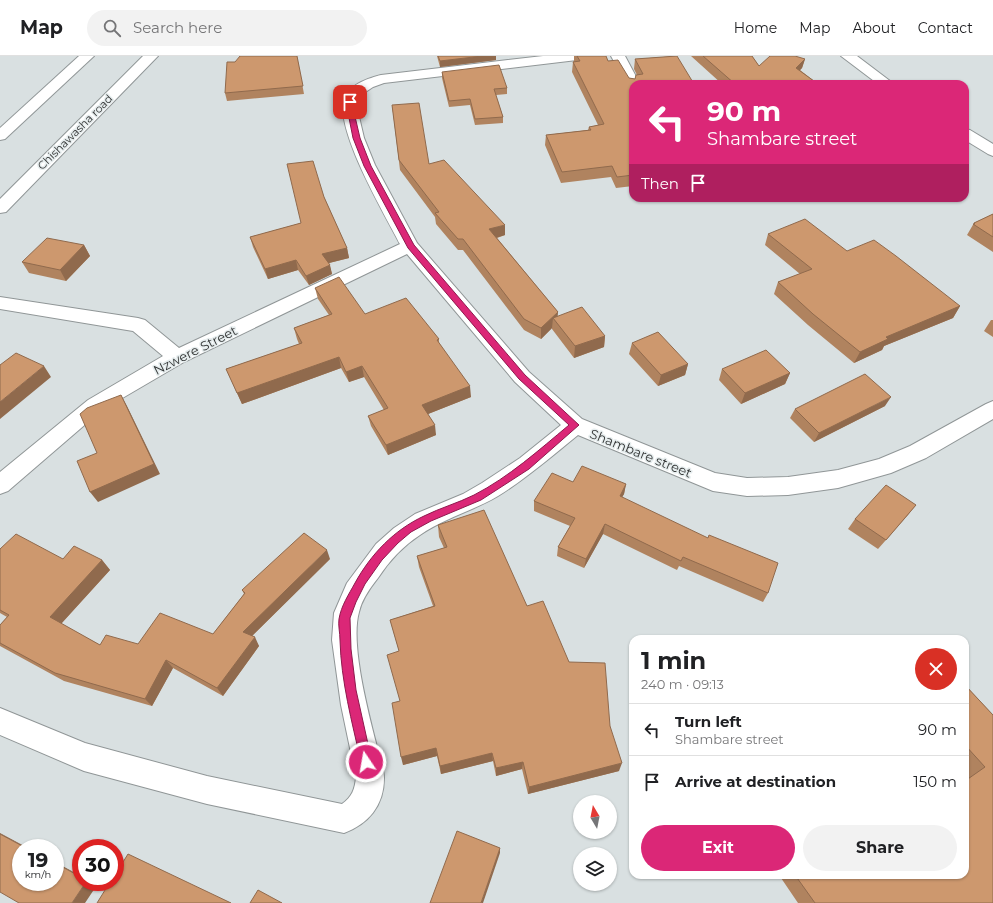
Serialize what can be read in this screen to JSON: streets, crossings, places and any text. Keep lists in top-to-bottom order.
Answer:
{
  "streets": {
    "street": ["Chishawasha road", "Nzwere Street", "Shambare street"]
  },
  "crossings": [
    ["Nzwere Street", "Shambare street"]
  ],
  "north": "top",
  "page": {
    "header": "Map",
    "search": "Search here",
    "nav": [
      "Home",
      "Map",
      "About",
      "Contact"
    ],
    "turn": ["90 m", "Shambare street"],
    "then": "Then",
    "heading": ["1 min", "240 m · 09:13"],
    "list": [
      {
        "name": "Turn left",
        "note": "Shambare street",
        "value": "90 m"
      },
      {
        "name": "Arrive at destination",
        "value": "150 m"
      }
    ],
    "buttons": ["Exit", "Share"],
    "speed": "19 km/h",
    "limit": "30"
  }
}
